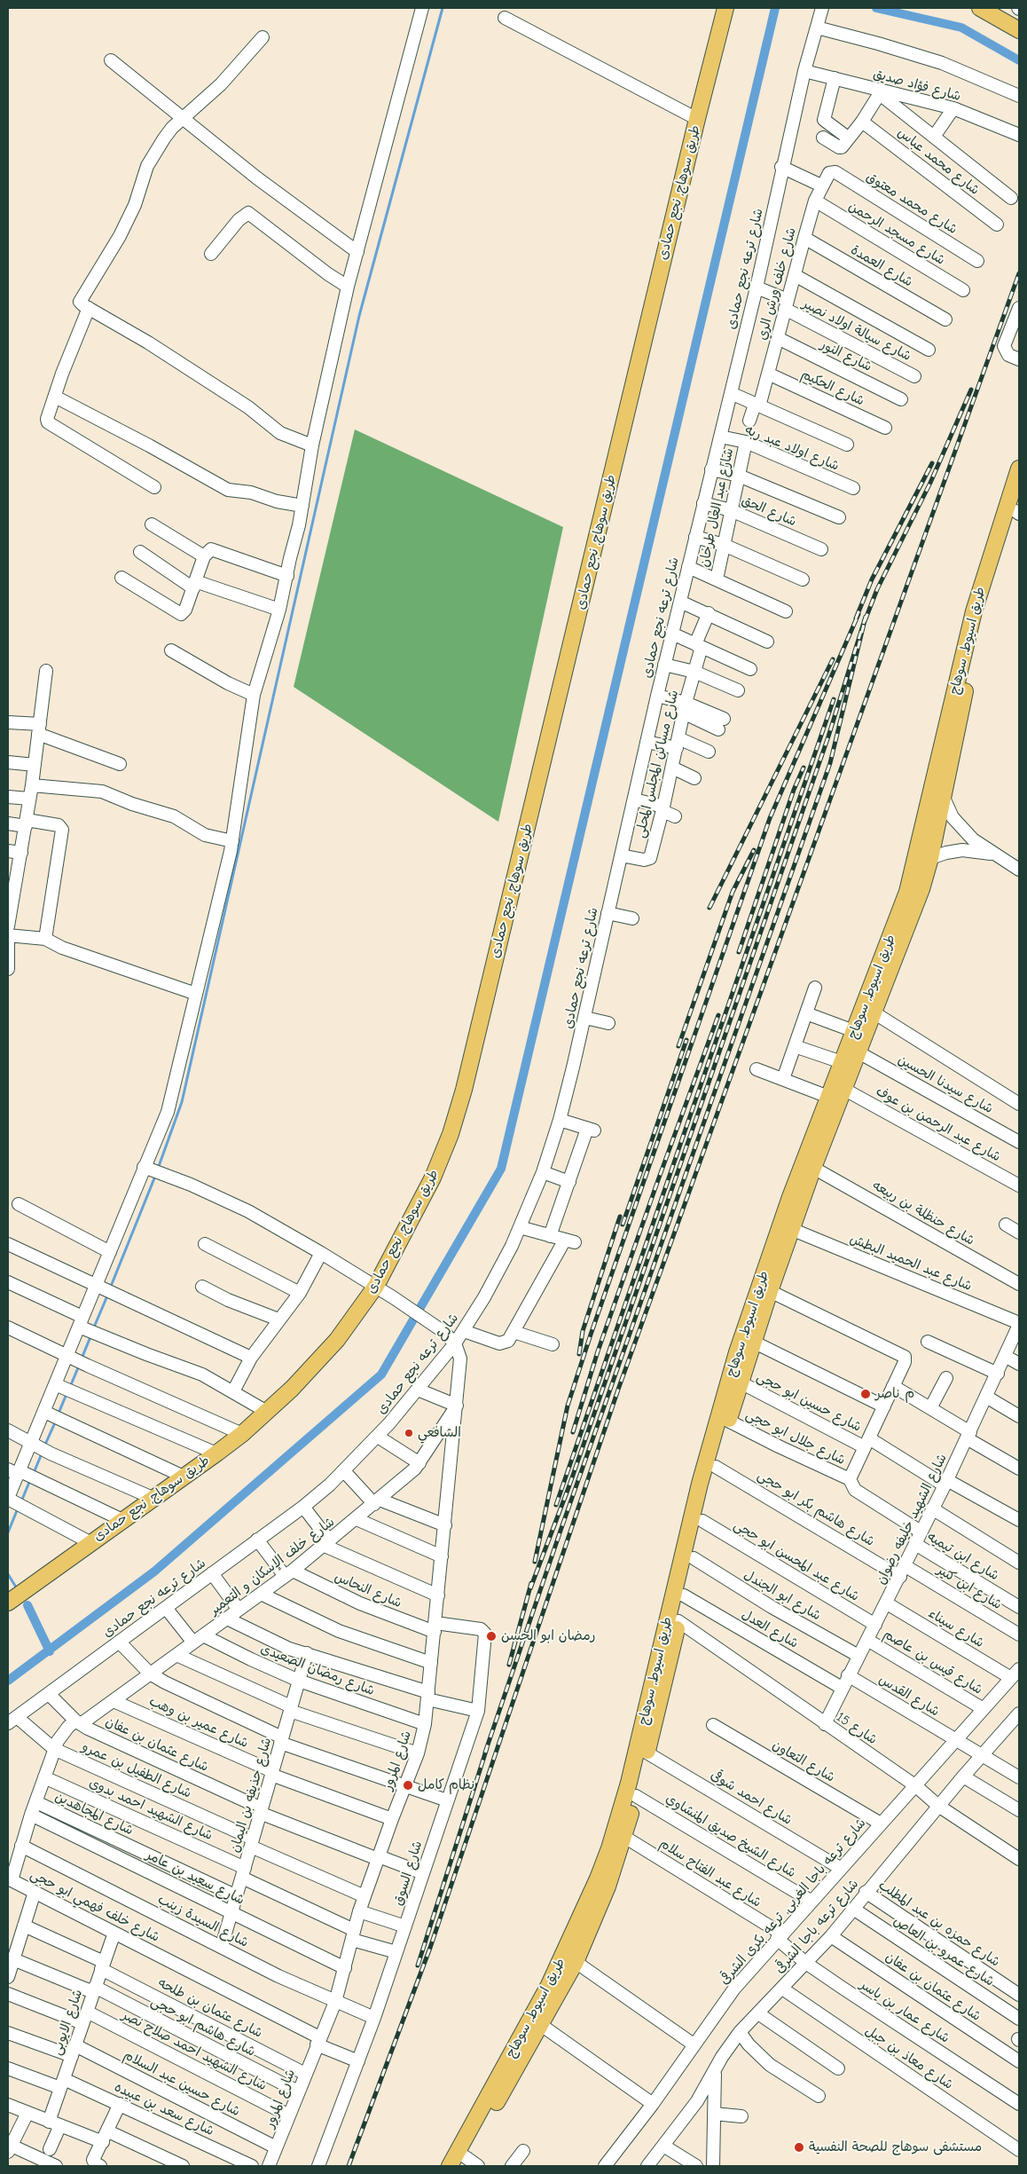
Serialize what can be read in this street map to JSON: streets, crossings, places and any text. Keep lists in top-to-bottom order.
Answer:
{
  "streets": {
    "main road": ["طريق سوهاج, نجع حمادى", "طريق اسيوط, سوهاج"],
    "street": [
      "شارع فؤاد صديق",
      "شارع محمد عباس",
      "شارع محمد معتوق",
      "شارع مسجد الرحمن",
      "شارع العمدة",
      "شارع ترعه نجع حمادى",
      "شارع خلف ورش الري",
      "شارع سيالة اولاد نصير",
      "شارع النور",
      "شارع الحكيم",
      "شارع اولاد عبد ربه",
      "شارع عبد العال طرخان",
      "شارع الحق",
      "شارع مساكن المجلس المحلى",
      "شارع سيدنا الحسين",
      "شارع عبد الرحمن بن عوف",
      "شارع حنظلة بن ربيعه",
      "شارع عبد الحميد البطش",
      "شارع حسين ابو حجى",
      "شارع جلال ابو حجى",
      "شارع هاشم بكر ابو حجى",
      "شارع الشهيد خليفه رضوان",
      "شارع ابن تيميه",
      "شارع عبد المحسن ابو حجى",
      "شارع خلف الإسكان و التعمير",
      "شارع ابن كثير",
      "شارع النحاس",
      "شارع ابو الجندل",
      "شارع سيناء",
      "شارع العدل",
      "شارع قيس بن عاصم",
      "شارع رمضان الصعيدى",
      "شارع القدس",
      "شارع عمير بن وهب",
      "شارع 15",
      "شارع عثمان بن عفان",
      "شارع المرور",
      "شارع التعاون",
      "شارع الطفيل بن عمرو",
      "شارع حذيفه بن اليمان",
      "شارع احمد شوقى",
      "شارع الشهيد احمد بدوى",
      "شارع المجاهدين",
      "شارع الشيخ صديق المنشاوي",
      "شارع السوق",
      "شارع عبد الفتاح سلام",
      "شارع سعيد بن عامر",
      "شارع ترعه باجا الغربى, ترعه بكرى الشرقى",
      "شارع خلف فهمي ابو حجى",
      "شارع السيدة زينب",
      "شارع حمزه بن عبد المطلب",
      "شارع ترعه باجا الشرقى",
      "شارع عمرو بن العاص",
      "شارع عثمان بن طلحه",
      "شارع عمار بن ياسر",
      "شارع الايوبى",
      "شارع هاشم ابو حجى",
      "شارع الشهيد احمد صلاح نصر",
      "شارع معاذ بن جبل",
      "شارع حسين عبد السلام",
      "شارع سعد بن عبيده"
    ]
  },
  "crossings": [
    ["شارع فؤاد صديق", "شارع ترعه نجع حمادى"],
    ["شارع محمد معتوق", "شارع خلف ورش الري"],
    ["شارع مسجد الرحمن", "شارع خلف ورش الري"],
    ["شارع العمدة", "شارع خلف ورش الري"],
    ["شارع ترعه نجع حمادى", "شارع سيالة اولاد نصير"],
    ["شارع ترعه نجع حمادى", "شارع اولاد عبد ربه"],
    ["شارع ترعه نجع حمادى", "شارع الحق"],
    ["شارع ترعه نجع حمادى", "شارع مساكن المجلس المحلى"],
    ["شارع ترعه نجع حمادى", "شارع عثمان بن عفان"],
    ["شارع ترعه نجع حمادى", "شارع المرور"],
    ["شارع ترعه نجع حمادى", "شارع الطفيل بن عمرو"],
    ["شارع خلف ورش الري", "شارع سيالة اولاد نصير"],
    ["شارع خلف ورش الري", "شارع النور"],
    ["شارع خلف ورش الري", "شارع الحكيم"],
    ["شارع اولاد عبد ربه", "شارع عبد العال طرخان"],
    ["شارع عبد العال طرخان", "شارع الحق"],
    ["طريق اسيوط, سوهاج", "شارع سيدنا الحسين"],
    ["طريق اسيوط, سوهاج", "شارع عبد الرحمن بن عوف"],
    ["طريق اسيوط, سوهاج", "شارع حنظلة بن ربيعه"],
    ["طريق اسيوط, سوهاج", "شارع عبد الحميد البطش"],
    ["طريق اسيوط, سوهاج", "شارع حسين ابو حجى"],
    ["طريق اسيوط, سوهاج", "شارع جلال ابو حجى"],
    ["طريق اسيوط, سوهاج", "شارع هاشم بكر ابو حجى"],
    ["طريق اسيوط, سوهاج", "شارع عبد المحسن ابو حجى"],
    ["طريق اسيوط, سوهاج", "شارع ابو الجندل"],
    ["طريق اسيوط, سوهاج", "شارع العدل"],
    ["طريق اسيوط, سوهاج", "شارع 15"],
    ["طريق اسيوط, سوهاج", "شارع احمد شوقى"],
    ["طريق اسيوط, سوهاج", "شارع الشيخ صديق المنشاوي"],
    ["طريق اسيوط, سوهاج", "شارع عبد الفتاح سلام"],
    ["شارع عبد الحميد البطش", "شارع الشهيد خليفه رضوان"],
    ["شارع حسين ابو حجى", "شارع الشهيد خليفه رضوان"],
    ["شارع هاشم بكر ابو حجى", "شارع الشهيد خليفه رضوان"],
    ["شارع هاشم بكر ابو حجى", "شارع ابن كثير"],
    ["شارع الشهيد خليفه رضوان", "شارع ابن تيميه"],
    ["شارع الشهيد خليفه رضوان", "شارع عبد المحسن ابو حجى"],
    ["شارع الشهيد خليفه رضوان", "شارع ابن كثير"],
    ["شارع الشهيد خليفه رضوان", "شارع ابو الجندل"],
    ["شارع الشهيد خليفه رضوان", "شارع سيناء"],
    ["شارع الشهيد خليفه رضوان", "شارع العدل"],
    ["شارع الشهيد خليفه رضوان", "شارع قيس بن عاصم"],
    ["شارع الشهيد خليفه رضوان", "شارع القدس"],
    ["شارع الشهيد خليفه رضوان", "شارع 15"],
    ["شارع خلف الإسكان و التعمير", "شارع النحاس"],
    ["شارع خلف الإسكان و التعمير", "شارع رمضان الصعيدى"],
    ["شارع خلف الإسكان و التعمير", "شارع عمير بن وهب"],
    ["شارع خلف الإسكان و التعمير", "شارع عثمان بن عفان"],
    ["شارع خلف الإسكان و التعمير", "شارع المرور"],
    ["شارع خلف الإسكان و التعمير", "شارع خلف فهمي ابو حجى"],
    ["شارع النحاس", "شارع المرور"],
    ["شارع النحاس", "شارع السوق"],
    ["شارع سيناء", "شارع ترعه باجا الغربى, ترعه بكرى الشرقى"],
    ["شارع قيس بن عاصم", "شارع ترعه باجا الغربى, ترعه بكرى الشرقى"],
    ["شارع رمضان الصعيدى", "شارع المرور"],
    ["شارع رمضان الصعيدى", "شارع حذيفه بن اليمان"],
    ["شارع القدس", "شارع ترعه باجا الغربى, ترعه بكرى الشرقى"],
    ["شارع القدس", "شارع ترعه باجا الشرقى"],
    ["شارع عمير بن وهب", "شارع المرور"],
    ["شارع عمير بن وهب", "شارع حذيفه بن اليمان"],
    ["شارع 15", "شارع ترعه باجا الغربى, ترعه بكرى الشرقى"],
    ["شارع 15", "شارع ترعه باجا الشرقى"],
    ["شارع عثمان بن عفان", "شارع المرور"],
    ["شارع عثمان بن عفان", "شارع حذيفه بن اليمان"],
    ["شارع عثمان بن عفان", "شارع السوق"],
    ["شارع عثمان بن عفان", "شارع خلف فهمي ابو حجى"],
    ["شارع عثمان بن عفان", "شارع ترعه باجا الشرقى"],
    ["شارع المرور", "شارع الطفيل بن عمرو"],
    ["شارع المرور", "شارع الشهيد احمد بدوى"],
    ["شارع المرور", "شارع السوق"],
    ["شارع المرور", "شارع سعيد بن عامر"],
    ["شارع المرور", "شارع خلف فهمي ابو حجى"],
    ["شارع المرور", "شارع السيدة زينب"],
    ["شارع المرور", "شارع عثمان بن طلحه"],
    ["شارع المرور", "شارع هاشم ابو حجى"],
    ["شارع المرور", "شارع الشهيد احمد صلاح نصر"],
    ["شارع المرور", "شارع حسين عبد السلام"],
    ["شارع التعاون", "شارع ترعه باجا الغربى, ترعه بكرى الشرقى"],
    ["شارع الطفيل بن عمرو", "شارع حذيفه بن اليمان"],
    ["شارع الطفيل بن عمرو", "شارع خلف فهمي ابو حجى"],
    ["شارع حذيفه بن اليمان", "شارع الشهيد احمد بدوى"],
    ["شارع حذيفه بن اليمان", "شارع المجاهدين"],
    ["شارع حذيفه بن اليمان", "شارع سعيد بن عامر"],
    ["شارع حذيفه بن اليمان", "شارع السيدة زينب"],
    ["شارع احمد شوقى", "شارع ترعه باجا الغربى, ترعه بكرى الشرقى"],
    ["شارع الشهيد احمد بدوى", "شارع السوق"],
    ["شارع الشهيد احمد بدوى", "شارع خلف فهمي ابو حجى"],
    ["شارع المجاهدين", "شارع خلف فهمي ابو حجى"],
    ["شارع الشيخ صديق المنشاوي", "شارع ترعه باجا الغربى, ترعه بكرى الشرقى"],
    ["شارع السوق", "شارع خلف فهمي ابو حجى"],
    ["شارع السوق", "شارع السيدة زينب"],
    ["شارع عبد الفتاح سلام", "شارع ترعه باجا الغربى, ترعه بكرى الشرقى"],
    ["شارع عبد الفتاح سلام", "شارع عمار بن ياسر"],
    ["شارع سعيد بن عامر", "شارع خلف فهمي ابو حجى"],
    ["شارع ترعه باجا الغربى, ترعه بكرى الشرقى", "شارع عمار بن ياسر"],
    ["شارع خلف فهمي ابو حجى", "شارع السيدة زينب"],
    ["شارع خلف فهمي ابو حجى", "شارع الايوبى"],
    ["شارع حمزه بن عبد المطلب", "شارع ترعه باجا الشرقى"],
    ["شارع ترعه باجا الشرقى", "شارع عمرو بن العاص"],
    ["شارع ترعه باجا الشرقى", "شارع عمار بن ياسر"],
    ["شارع ترعه باجا الشرقى", "شارع معاذ بن جبل"],
    ["شارع عثمان بن طلحه", "شارع الايوبى"],
    ["شارع الايوبى", "شارع هاشم ابو حجى"],
    ["شارع الايوبى", "شارع الشهيد احمد صلاح نصر"],
    ["شارع الايوبى", "شارع حسين عبد السلام"],
    ["شارع الايوبى", "شارع سعد بن عبيده"]
  ],
  "places": [
    "م ناصر",
    "الشافعي",
    "رمضان ابو الحسن",
    "نظام كامل",
    "مستشفى سوهاج للصحة النفسية"
  ]
}
